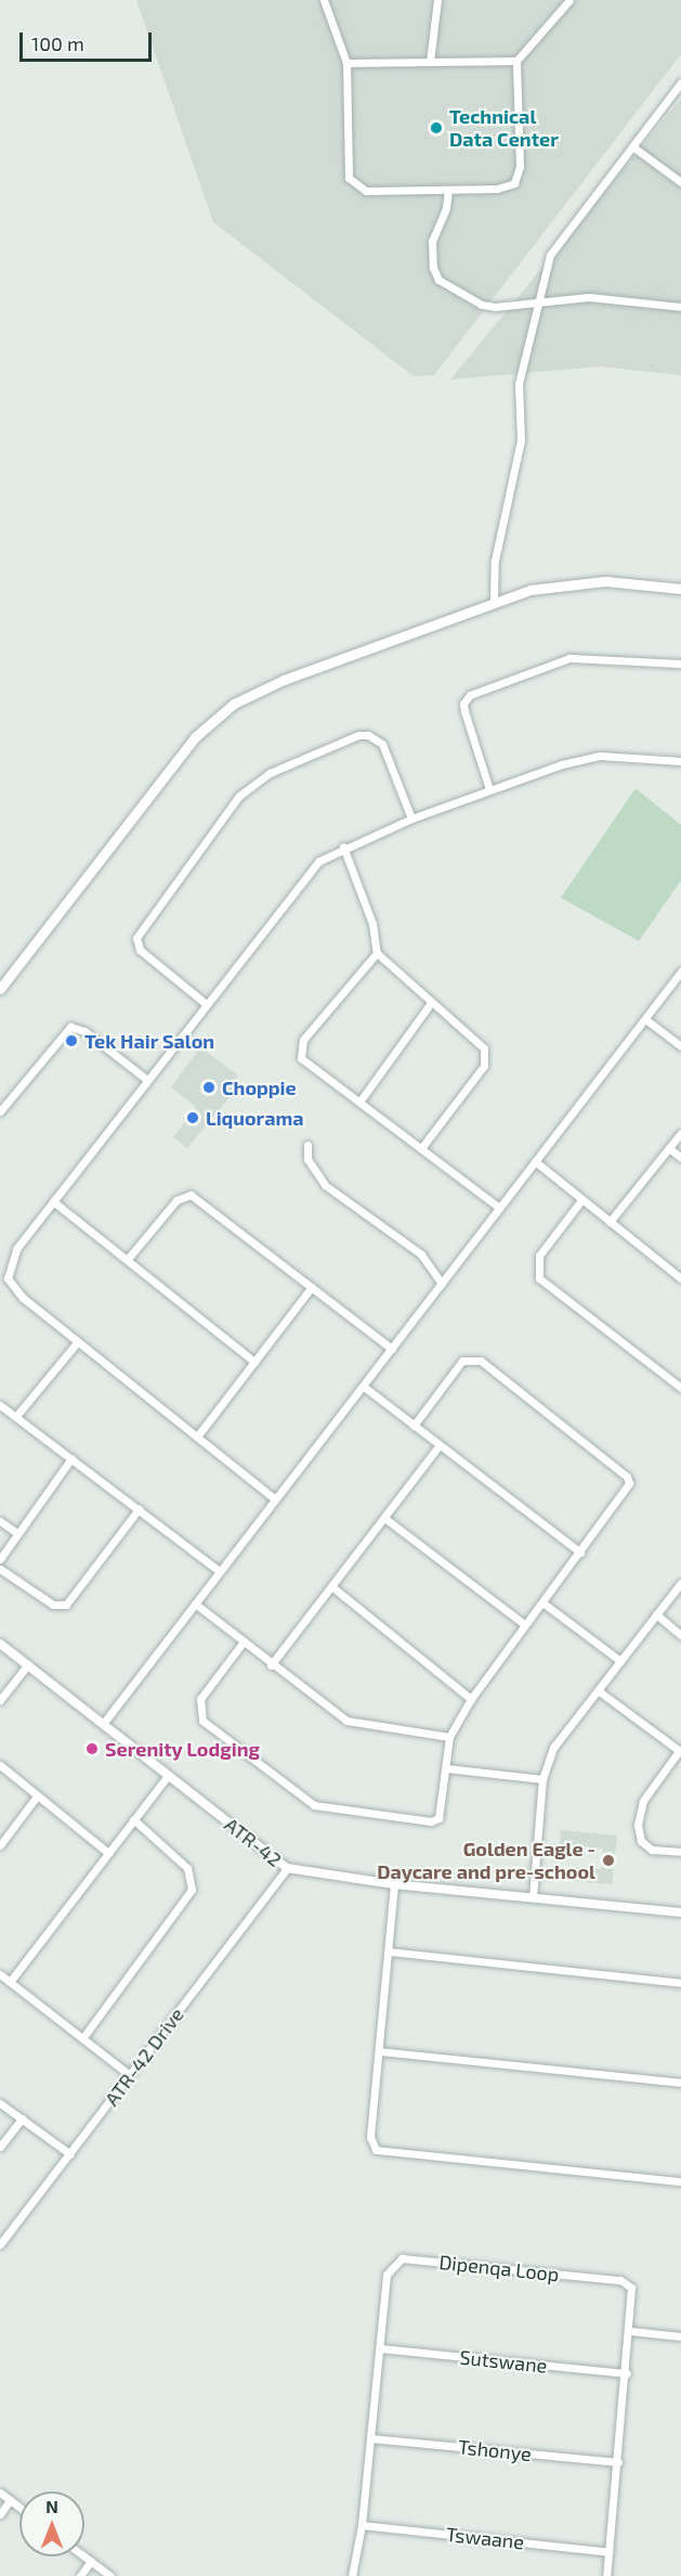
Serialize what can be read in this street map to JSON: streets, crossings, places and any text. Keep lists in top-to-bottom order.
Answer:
{
  "streets": {
    "street": [
      "ATR-42",
      "ATR-42 Drive",
      "Dipenqa Loop",
      "Sutswane",
      "Tshonye",
      "Tswaane"
    ]
  },
  "crossings": [
    ["ATR-42", "ATR-42 Drive"],
    ["Dipenqa Loop", "Sutswane"],
    ["Dipenqa Loop", "Tshonye"],
    ["Dipenqa Loop", "Tswaane"]
  ],
  "places": [
    "Technical Data Center",
    "Tek Hair Salon",
    "Choppie",
    "Liquorama",
    "Serenity Lodging",
    "Golden Eagle - Daycare and pre-school"
  ],
  "scale_bar": "100 m",
  "north": "top"
}
